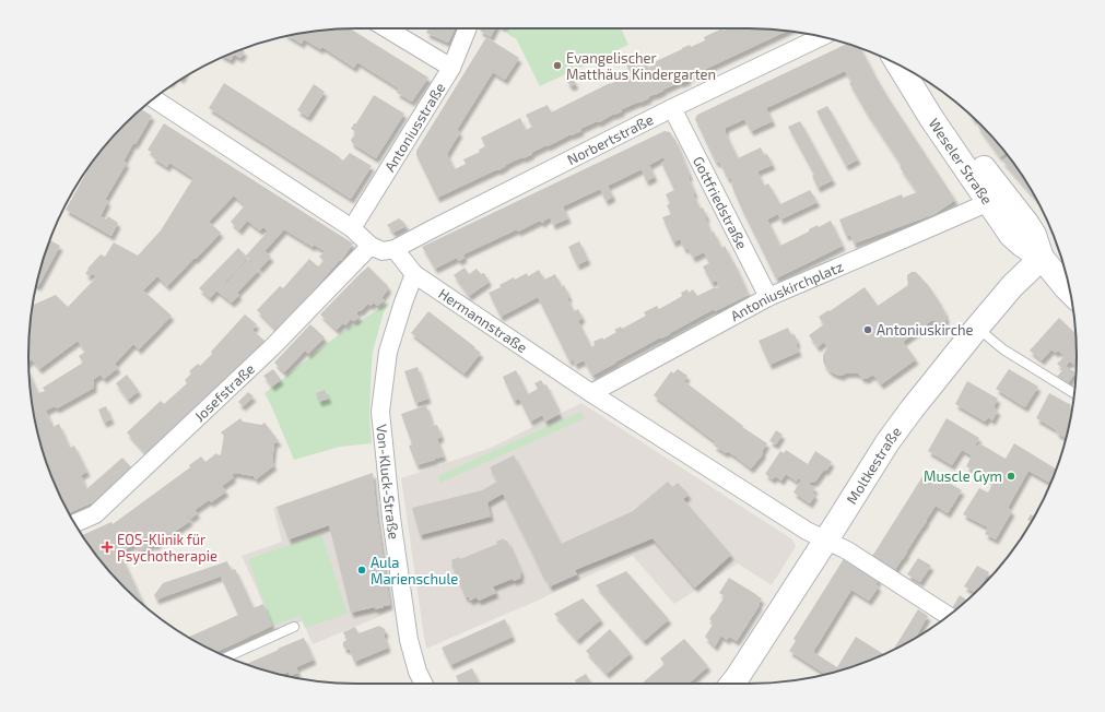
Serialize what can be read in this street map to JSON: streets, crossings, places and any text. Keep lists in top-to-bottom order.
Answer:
{
  "streets": {
    "main road": ["Weseler Straße", "Moltkestraße"],
    "street": [
      "Antoniusstraße",
      "Norbertstraße",
      "Gottfriedstraße",
      "Antoniuskirchplatz",
      "Hermannstraße",
      "Josefstraße",
      "Von-Kluck-Straße"
    ]
  },
  "crossings": [
    ["Norbertstraße", "Gottfriedstraße"],
    ["Norbertstraße", "Hermannstraße"],
    ["Weseler Straße", "Antoniuskirchplatz"],
    ["Weseler Straße", "Moltkestraße"],
    ["Gottfriedstraße", "Antoniuskirchplatz"],
    ["Antoniuskirchplatz", "Hermannstraße"],
    ["Hermannstraße", "Moltkestraße"],
    ["Hermannstraße", "Von-Kluck-Straße"]
  ],
  "places": {
    "other": [
      "Evangelischer Matthäus Kindergarten",
      "Antoniuskirche",
      "Muscle Gym",
      "Aula Marienschule"
    ],
    "health": ["EOS-Klinik für Psychotherapie"]
  }
}
